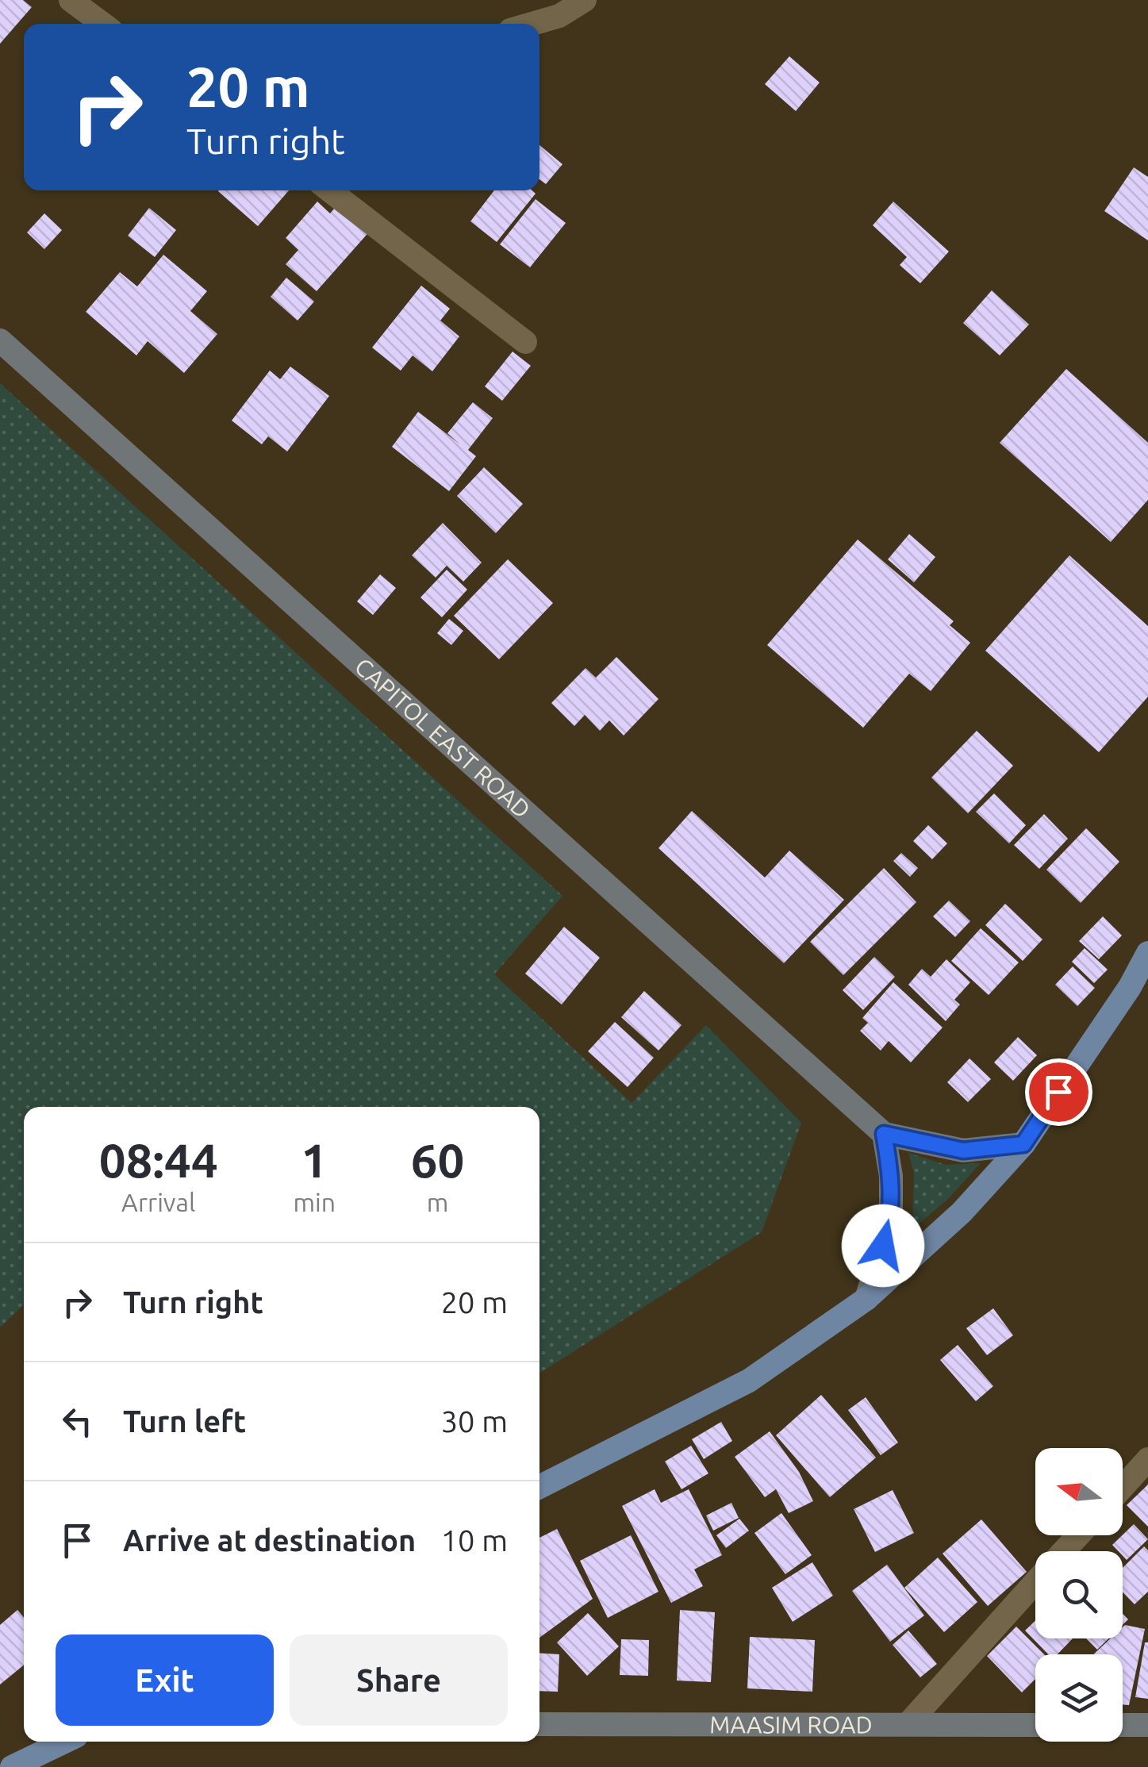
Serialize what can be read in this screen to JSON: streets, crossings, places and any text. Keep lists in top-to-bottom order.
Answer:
{
  "streets": {
    "street": ["CAPITOL EAST ROAD", "MAASIM ROAD"]
  },
  "north": "left",
  "page": {
    "turn": ["20 m", "Turn right"],
    "eta": [
      "08:44",
      "Arrival",
      "1",
      "min",
      "60",
      "m"
    ],
    "list": [
      {
        "name": "Turn right",
        "value": "20 m"
      },
      {
        "name": "Turn left",
        "value": "30 m"
      },
      {
        "name": "Arrive at destination",
        "value": "10 m"
      }
    ],
    "buttons": ["Exit", "Share"]
  }
}
